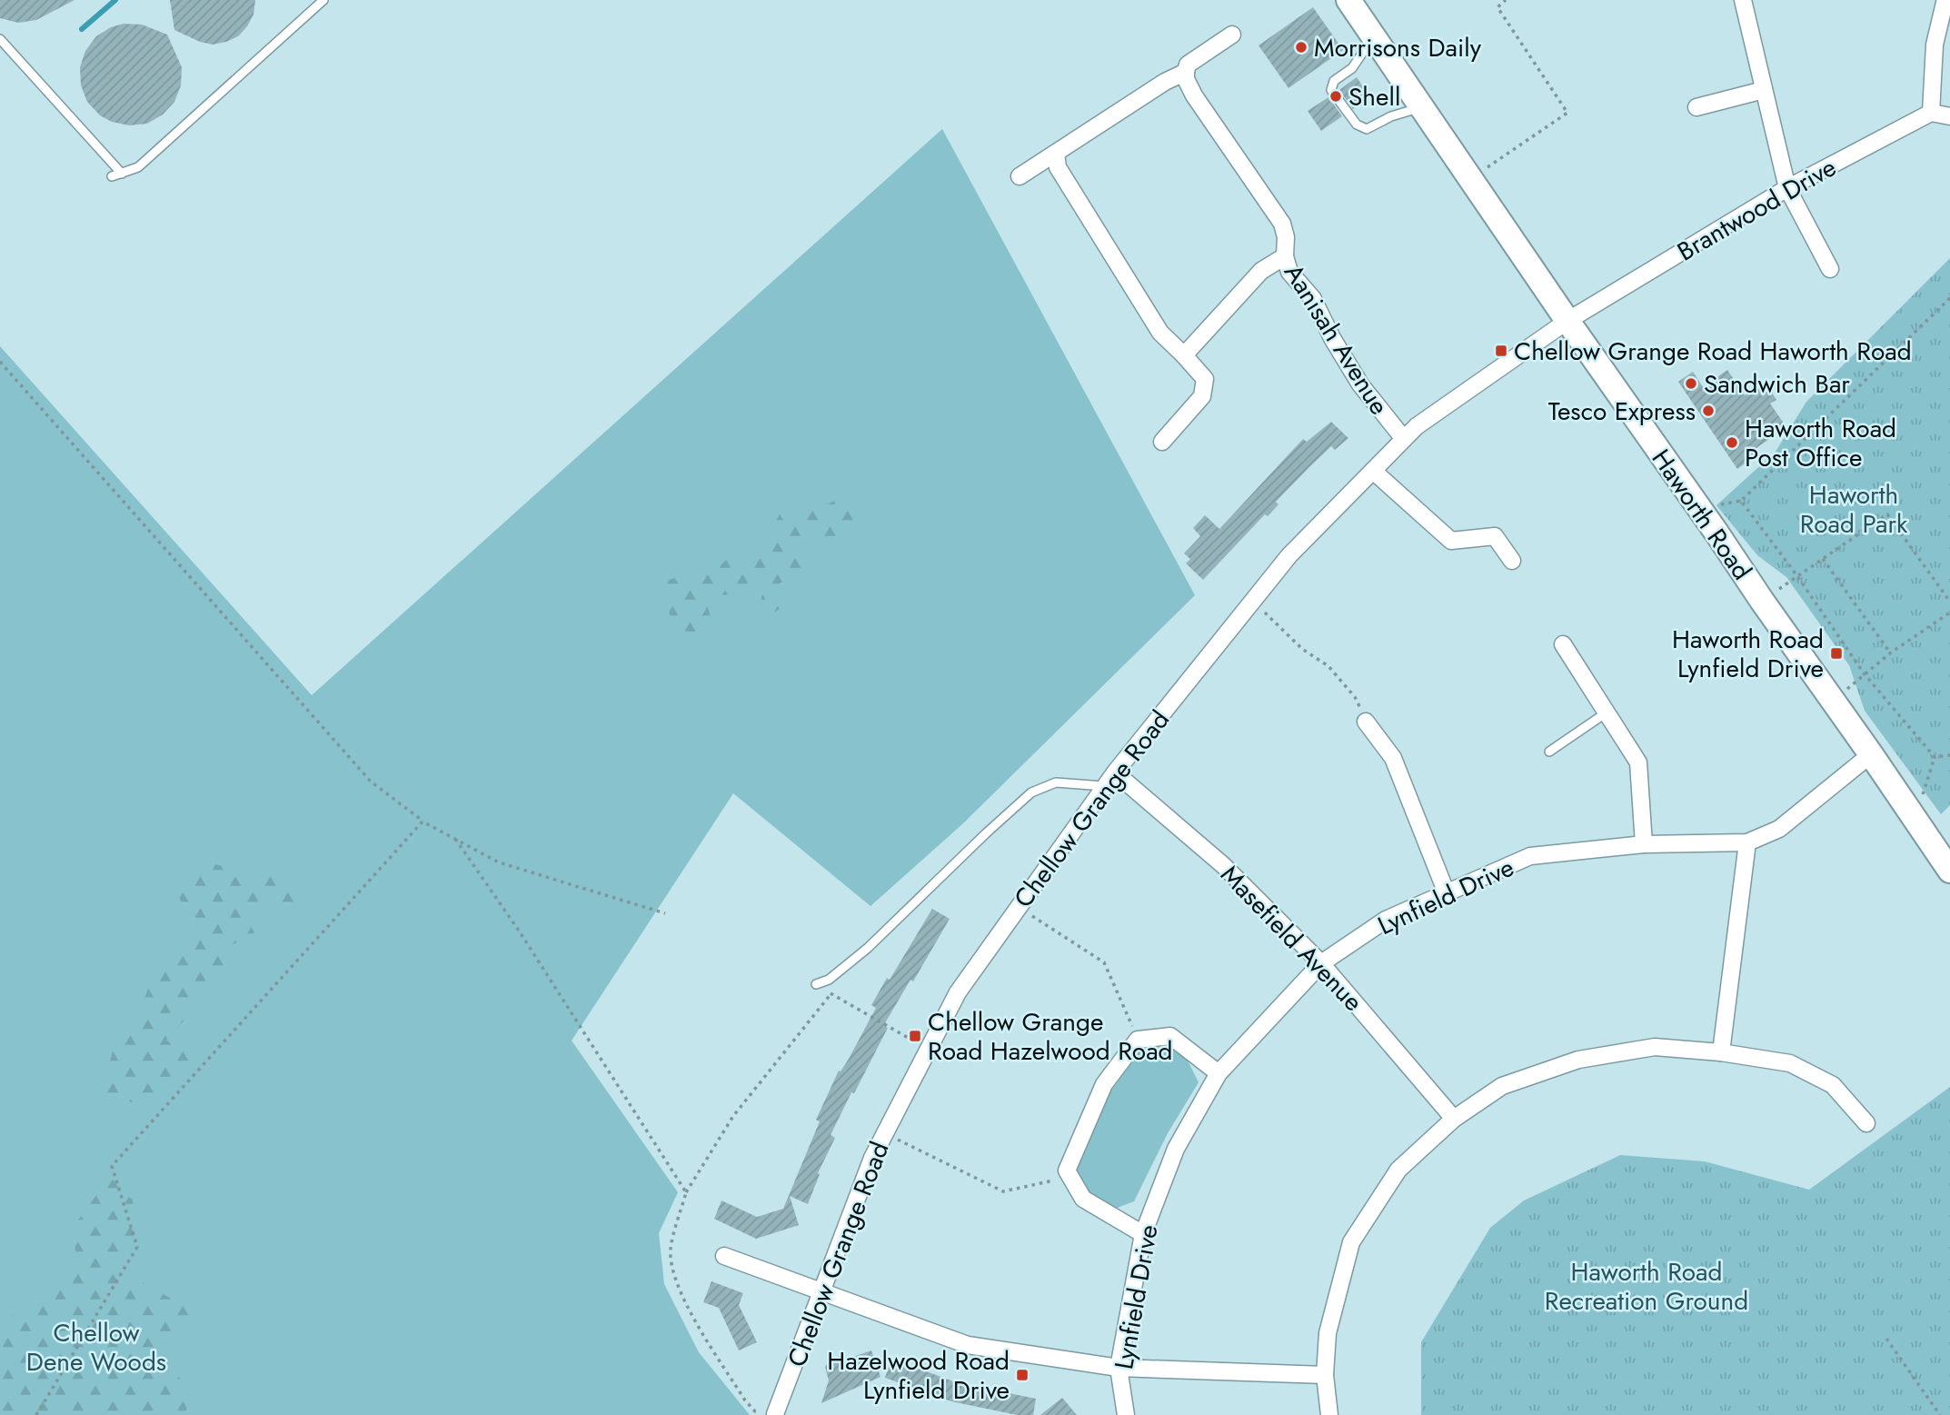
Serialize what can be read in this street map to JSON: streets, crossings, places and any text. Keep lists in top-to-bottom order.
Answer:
{
  "streets": {
    "main road": ["Haworth Road"],
    "street": [
      "Brantwood Drive",
      "Aanisah Avenue",
      "Chellow Grange Road",
      "Lynfield Drive",
      "Masefield Avenue"
    ]
  },
  "crossings": [
    ["Brantwood Drive", "Haworth Road"],
    ["Brantwood Drive", "Chellow Grange Road"],
    ["Aanisah Avenue", "Chellow Grange Road"],
    ["Haworth Road", "Chellow Grange Road"],
    ["Haworth Road", "Lynfield Drive"],
    ["Chellow Grange Road", "Masefield Avenue"],
    ["Lynfield Drive", "Masefield Avenue"]
  ],
  "parks": ["Haworth Road Park", "Haworth Road Recreation Ground", "Chellow Dene Woods"],
  "places": {
    "other": [
      "Morrisons Daily",
      "Shell",
      "Sandwich Bar",
      "Tesco Express",
      "Haworth Road Post Office"
    ],
    "transit": [
      "Chellow Grange Road Haworth Road",
      "Haworth Road Lynfield Drive",
      "Chellow Grange Road Hazelwood Road",
      "Hazelwood Road Lynfield Drive"
    ]
  }
}
